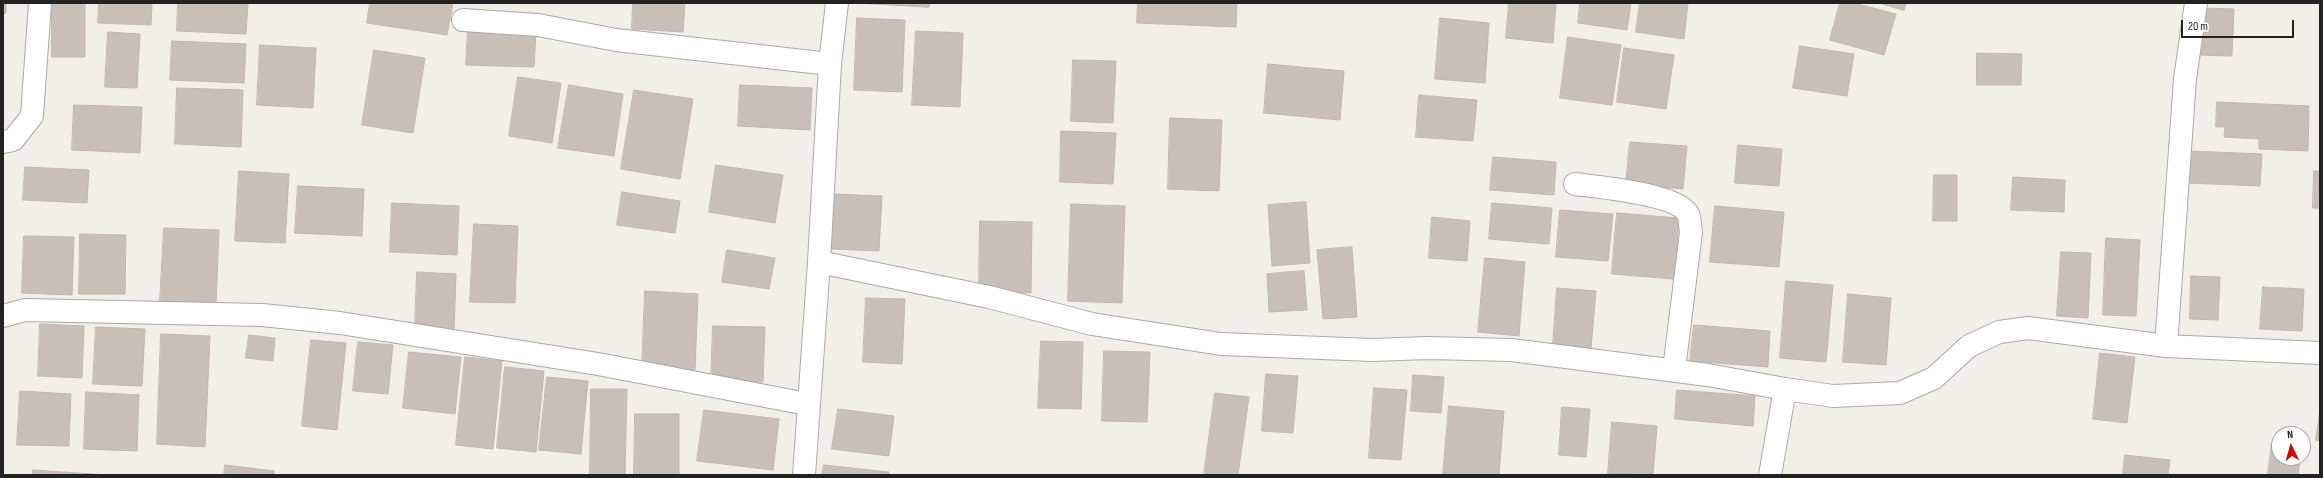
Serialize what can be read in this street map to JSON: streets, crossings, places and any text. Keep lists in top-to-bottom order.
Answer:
{
  "scale_bar": "20 m",
  "north": "top"
}
